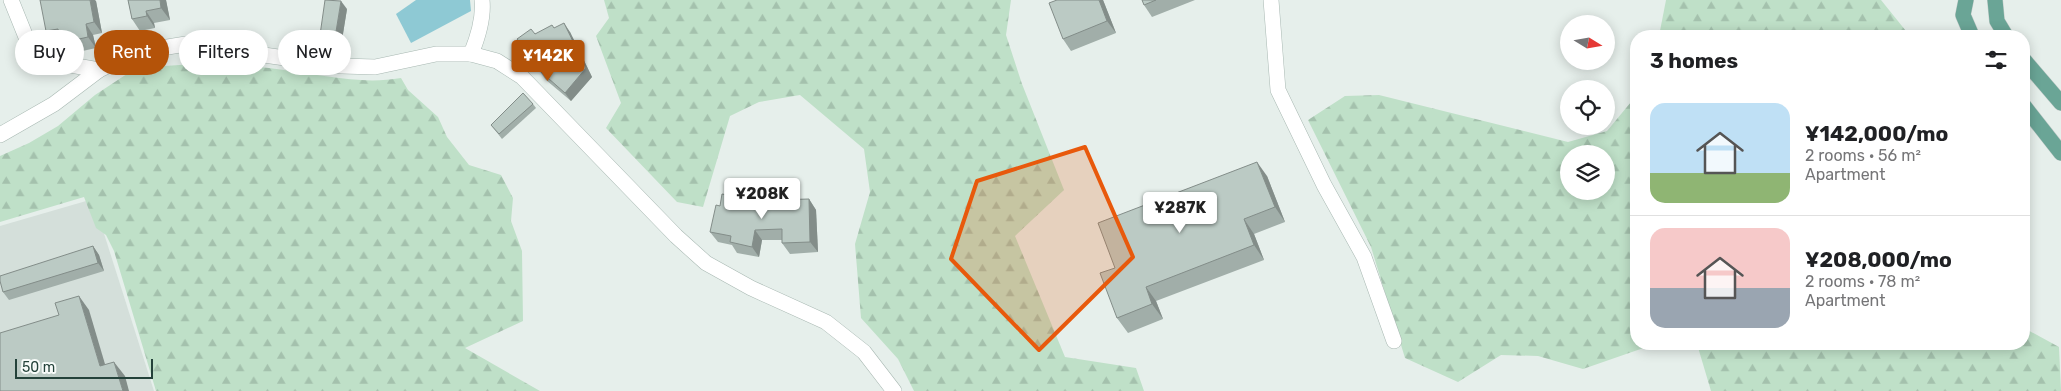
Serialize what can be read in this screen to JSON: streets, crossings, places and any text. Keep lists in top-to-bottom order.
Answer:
{
  "scale_bar": "50 m",
  "north": "right",
  "page": {
    "chip": [
      "Buy",
      "Rent",
      "Filters",
      "New"
    ],
    "heading": "3 homes",
    "price": ["¥142K", "¥208K", "¥287K"],
    "list": [
      {
        "name": "¥142,000/mo",
        "note": "2 rooms · 56 m² · Apartment"
      },
      {
        "name": "¥208,000/mo",
        "note": "2 rooms · 78 m² · Apartment"
      }
    ],
    "scale": "50 m"
  }
}
